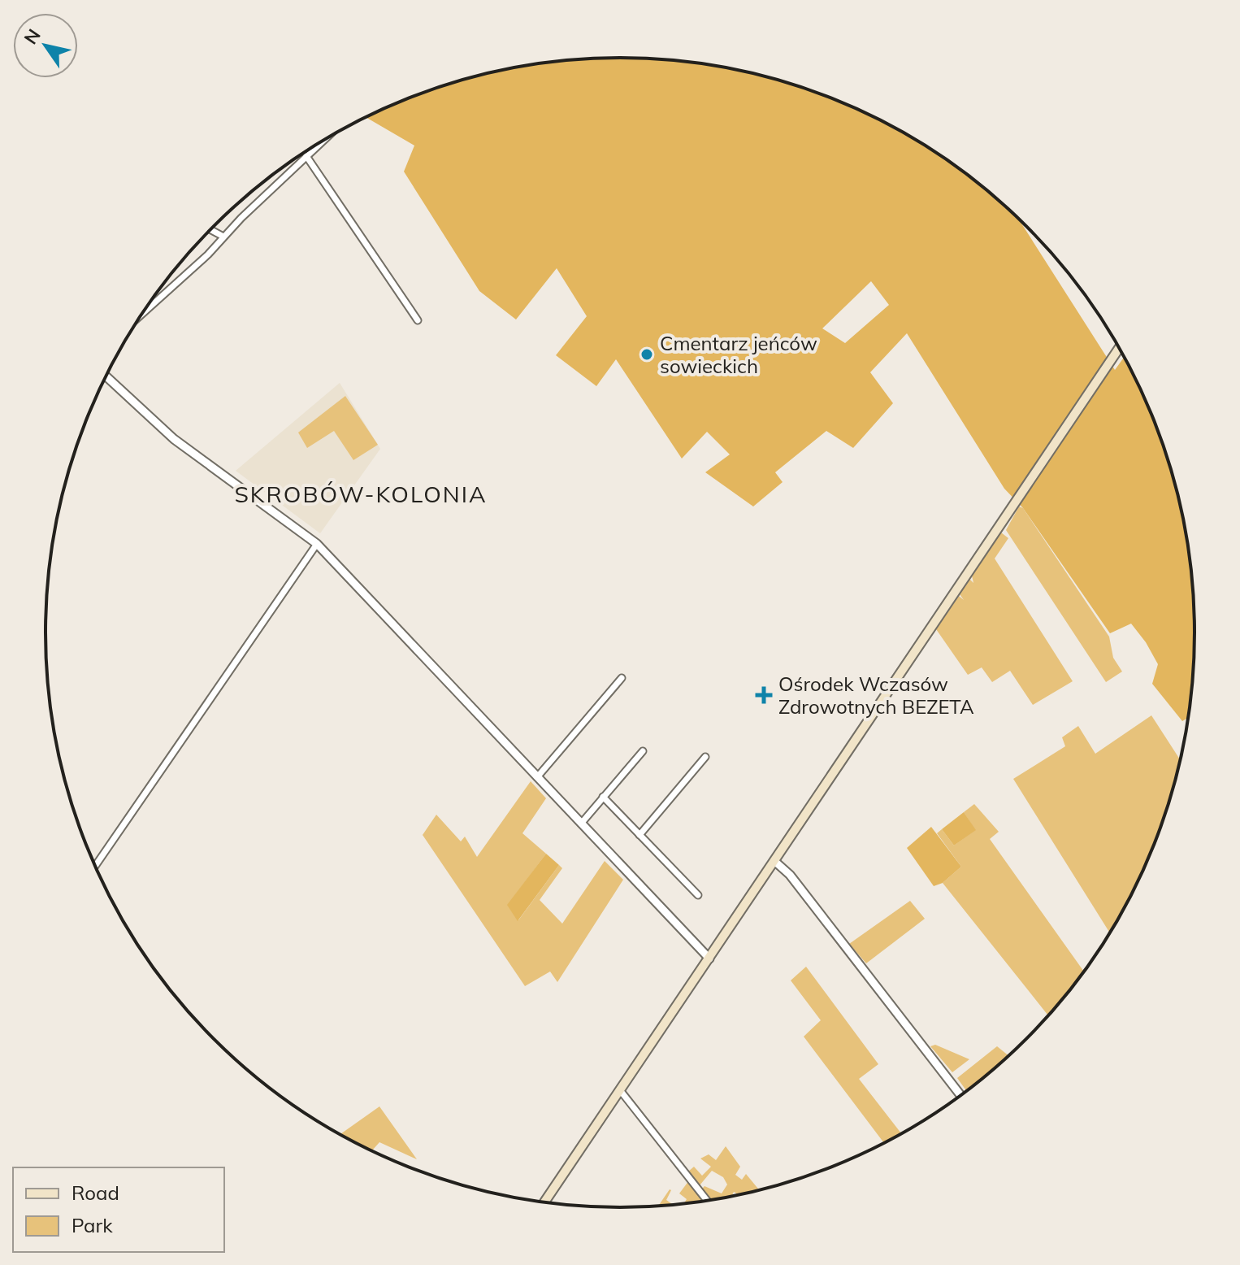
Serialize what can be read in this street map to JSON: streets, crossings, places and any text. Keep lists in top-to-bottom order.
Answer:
{
  "districts": ["SKROBÓW-KOLONIA"],
  "places": {
    "other": ["Cmentarz jeńców sowieckich"],
    "health": ["Ośrodek Wczasów Zdrowotnych BEZETA"]
  },
  "legend": ["Road", "Park"],
  "north": "top left"
}
